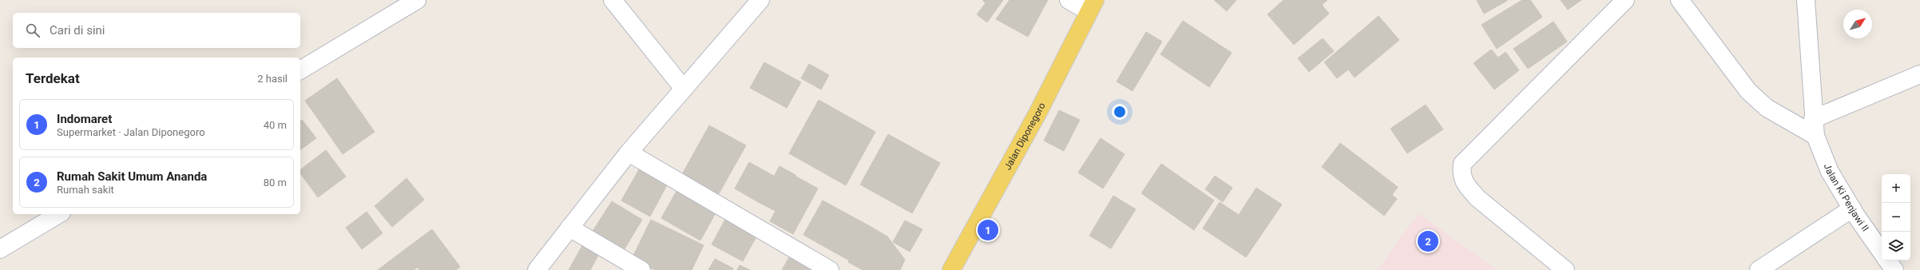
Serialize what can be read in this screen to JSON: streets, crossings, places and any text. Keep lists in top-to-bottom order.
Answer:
{
  "streets": {
    "main road": ["Jalan Diponegoro"],
    "street": ["Jalan Ki Penjawi II"]
  },
  "north": "top right",
  "page": {
    "search": "Cari di sini",
    "heading": ["Terdekat", "2 hasil"],
    "list": [
      {
        "mark": "1",
        "name": "Indomaret",
        "note": "Supermarket · Jalan Diponegoro",
        "value": "40 m"
      },
      {
        "mark": "2",
        "name": "Rumah Sakit Umum Ananda",
        "note": "Rumah sakit",
        "value": "80 m"
      }
    ],
    "map_buttons": ["+", "−"],
    "pins": ["1", "2"]
  }
}
